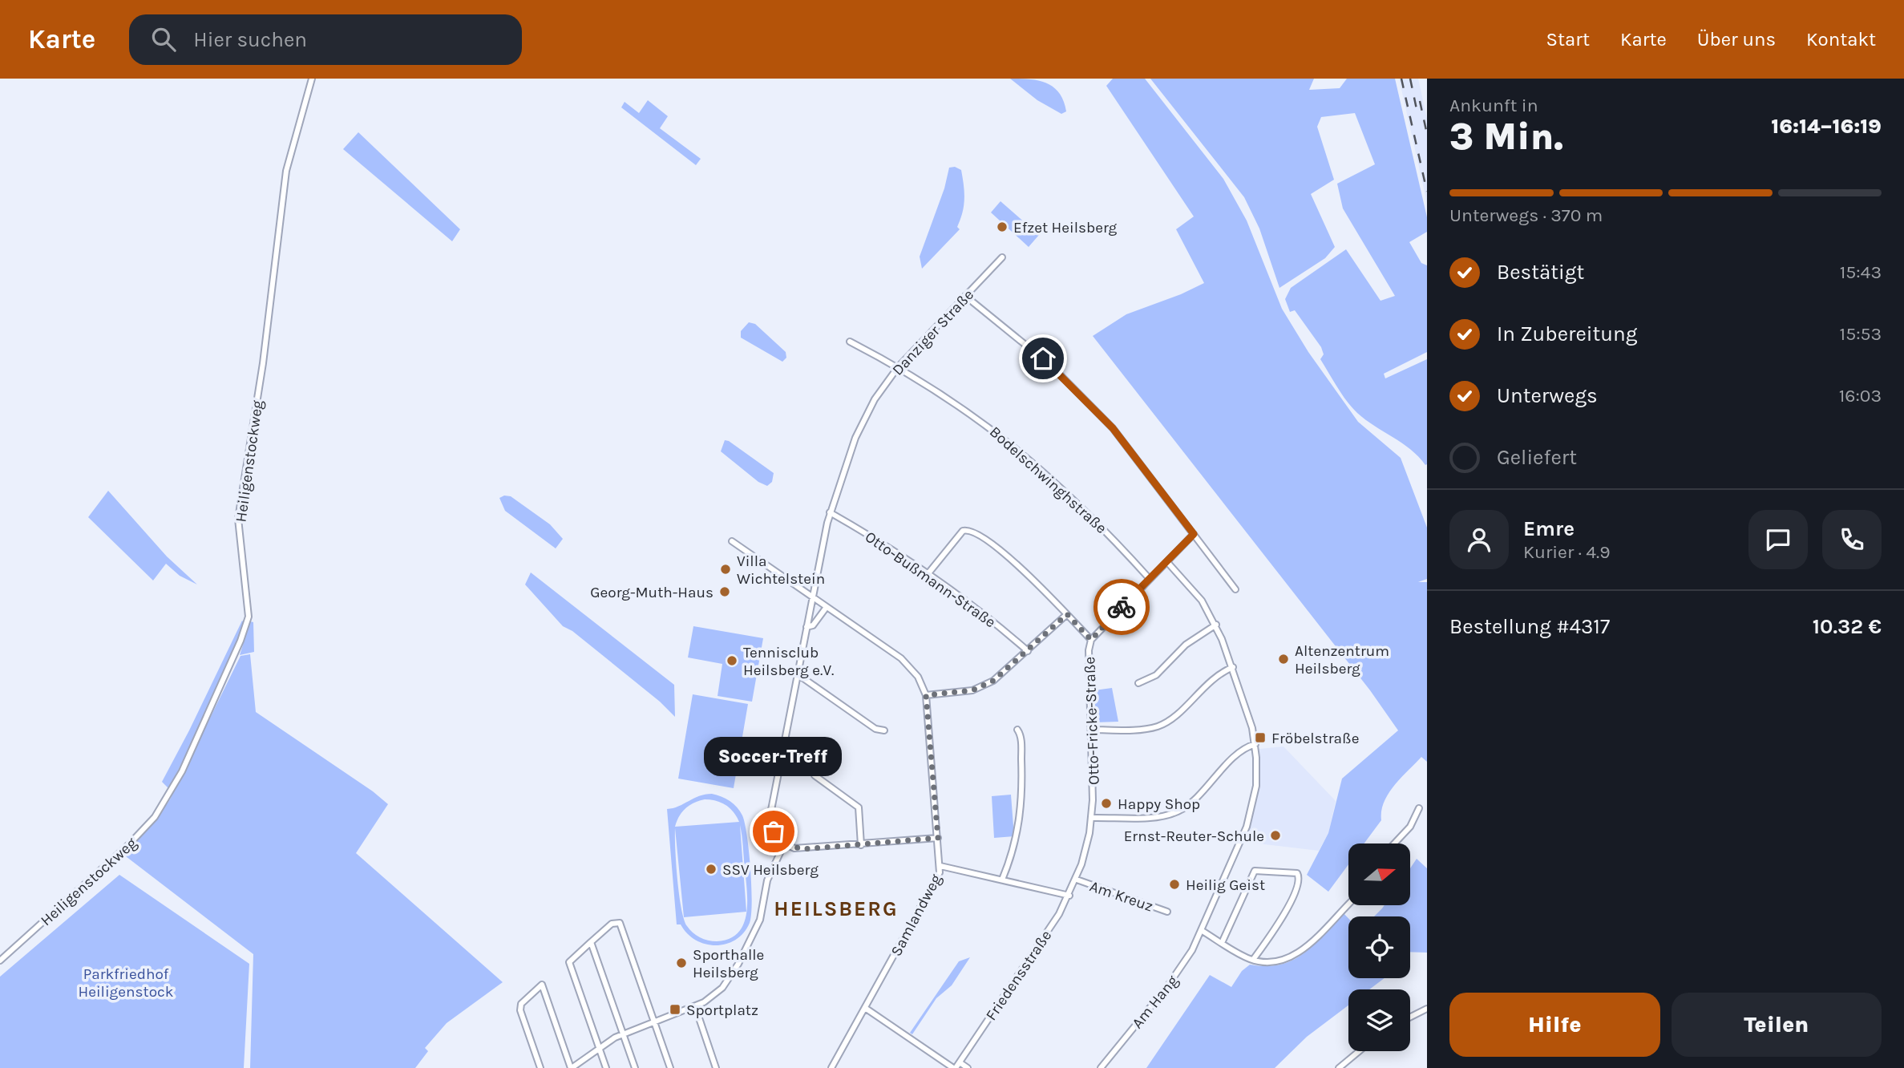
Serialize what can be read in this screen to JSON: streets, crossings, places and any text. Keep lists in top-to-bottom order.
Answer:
{
  "streets": {
    "street": [
      "Danziger Straße",
      "Heiligenstockweg",
      "Bodelschwinghstraße",
      "Otto-Bußmann-Straße",
      "Otto-Fricke-Straße",
      "Am Kreuz",
      "Samlandweg",
      "Friedensstraße",
      "Am Hang"
    ]
  },
  "crossings": [
    ["Danziger Straße", "Bodelschwinghstraße"],
    ["Danziger Straße", "Otto-Bußmann-Straße"],
    ["Danziger Straße", "Samlandweg"],
    ["Bodelschwinghstraße", "Otto-Fricke-Straße"],
    ["Otto-Fricke-Straße", "Am Kreuz"],
    ["Otto-Fricke-Straße", "Friedensstraße"],
    ["Otto-Fricke-Straße", "Am Hang"],
    ["Am Kreuz", "Friedensstraße"]
  ],
  "districts": ["HEILSBERG"],
  "parks": ["Parkfriedhof Heiligenstock"],
  "places": {
    "other": [
      "Efzet Heilsberg",
      "Villa Wichtelstein",
      "Georg-Muth-Haus",
      "Altenzentrum Heilsberg",
      "Tennisclub Heilsberg e.V.",
      "Happy Shop",
      "Soccer-Treff",
      "Ernst-Reuter-Schule",
      "SSV Heilsberg",
      "Heilig Geist",
      "Sporthalle Heilsberg"
    ],
    "transit": ["Fröbelstraße", "Sportplatz"]
  },
  "north": "right",
  "page": {
    "header": "Karte",
    "search": "Hier suchen",
    "nav": [
      "Start",
      "Karte",
      "Über uns",
      "Kontakt"
    ],
    "heading": ["3 Min.", "Ankunft in", "16:14–16:19"],
    "panel": [
      "Emre",
      "Kurier · 4.9",
      "Bestellung #4317",
      "10.32 €"
    ],
    "bar": "Unterwegs · 370 m",
    "list": [
      ["Bestätigt", "15:43"],
      ["In Zubereitung", "15:53"],
      ["Unterwegs", "16:03"],
      "Geliefert"
    ],
    "bubble": "Soccer-Treff",
    "buttons": ["Hilfe", "Teilen"]
  }
}
